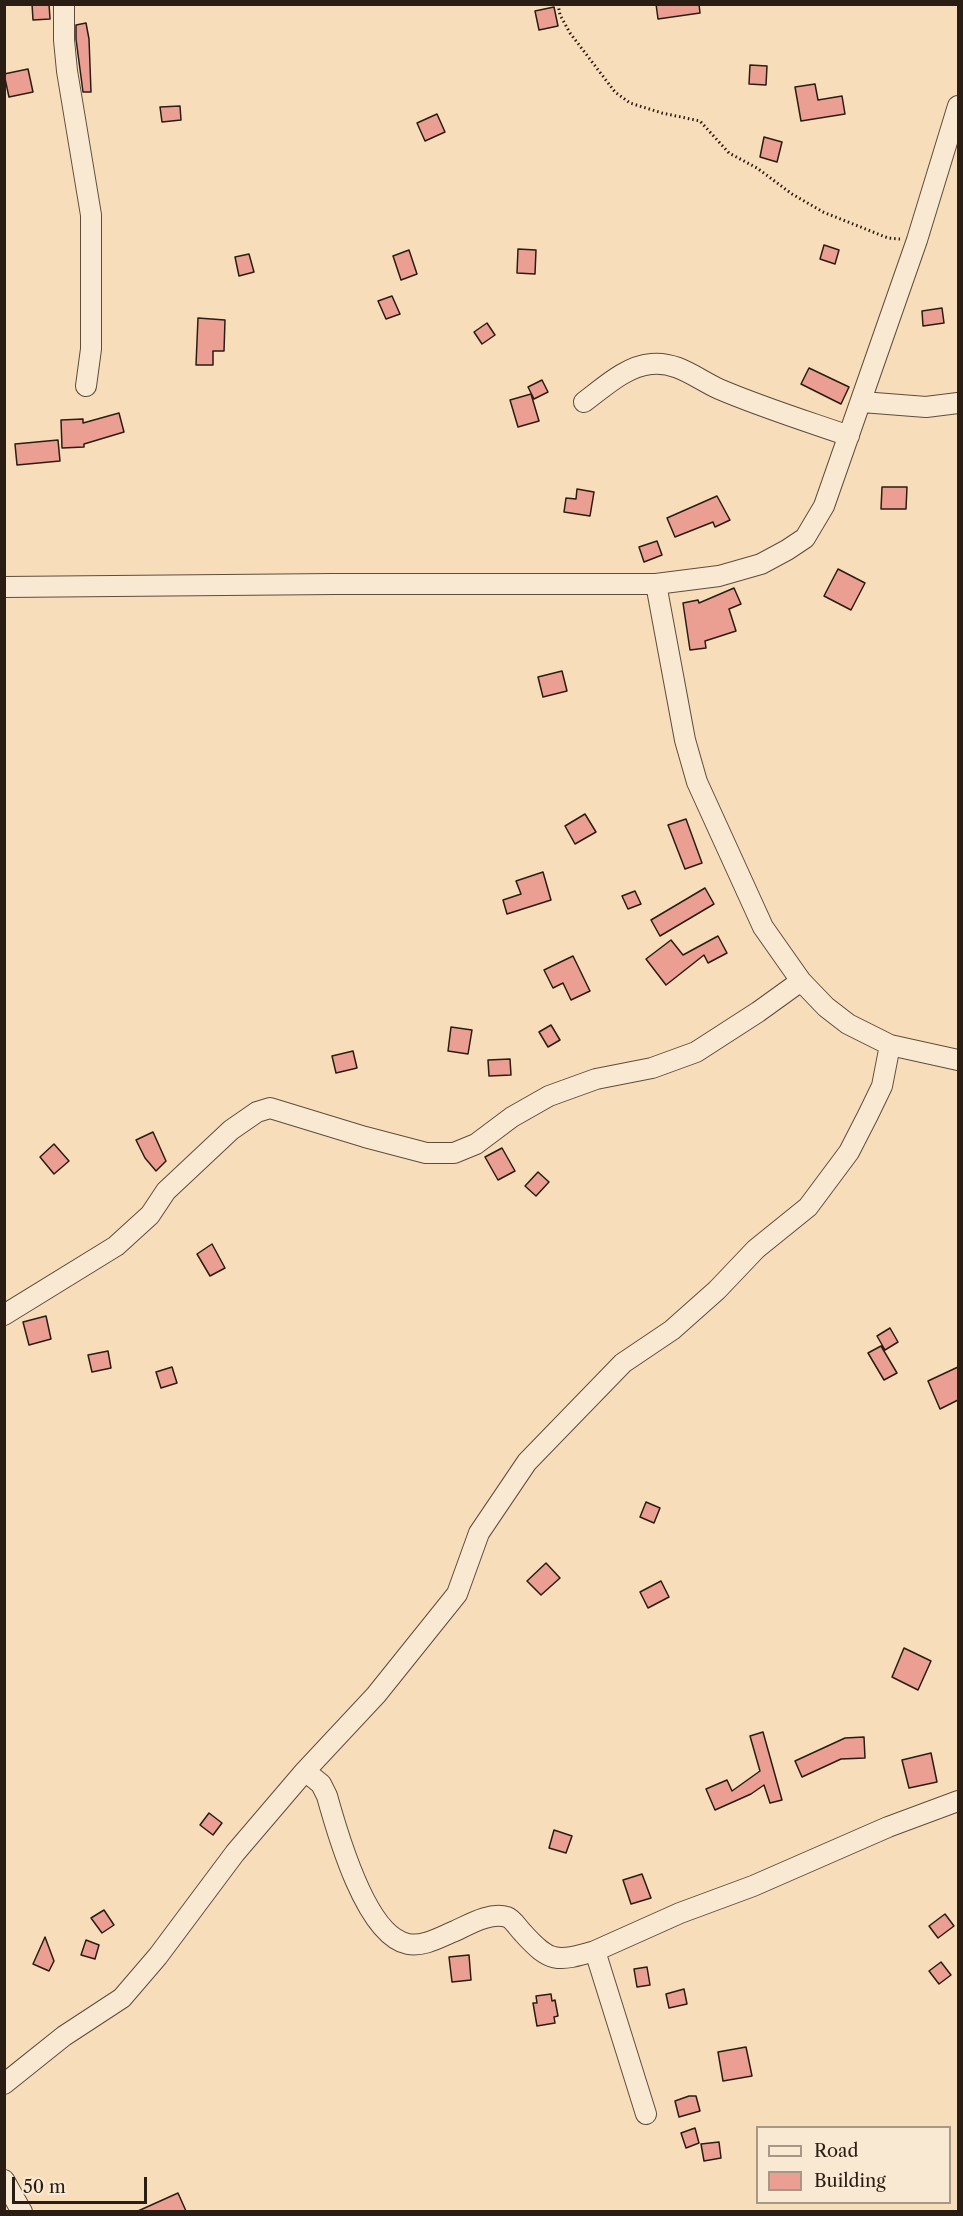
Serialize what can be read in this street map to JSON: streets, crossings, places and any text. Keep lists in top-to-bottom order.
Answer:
{
  "legend": ["Road", "Building"],
  "scale_bar": "50 m"
}
